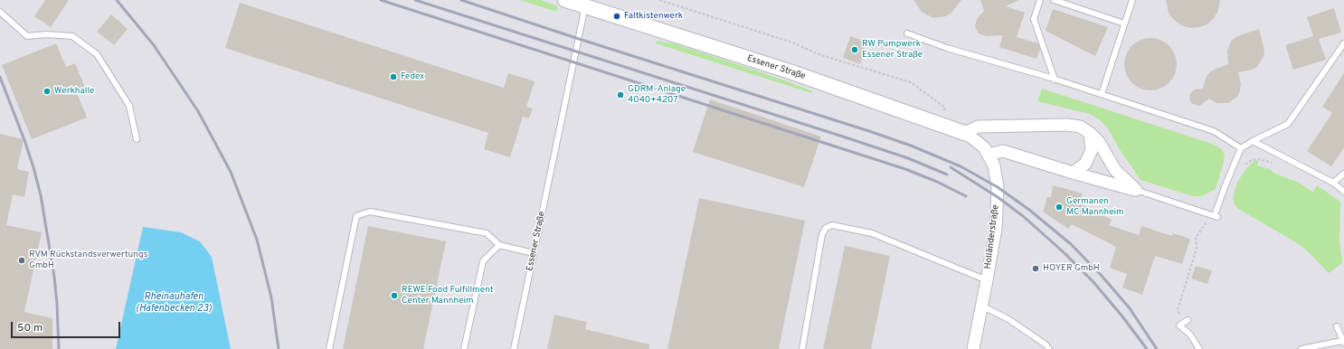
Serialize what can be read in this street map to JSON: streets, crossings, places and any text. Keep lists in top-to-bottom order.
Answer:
{
  "streets": {
    "street": ["Essener Straße", "Holländerstraße"]
  },
  "crossings": [
    ["Essener Straße", "Holländerstraße"]
  ],
  "water": ["Rheinauhafen (Hafenbecken 23)"],
  "places": [
    "Faltkistenwerk",
    "RW Pumpwerk Essener Straße",
    "Fedex",
    "Werkhalle",
    "GDRM-Anlage 4040+4207",
    "Germanen MC Mannheim",
    "RVM Rückstandsverwertungs GmbH",
    "HOYER GmbH",
    "REWE Food Fulfillment Center Mannheim"
  ],
  "scale_bar": "50 m"
}
